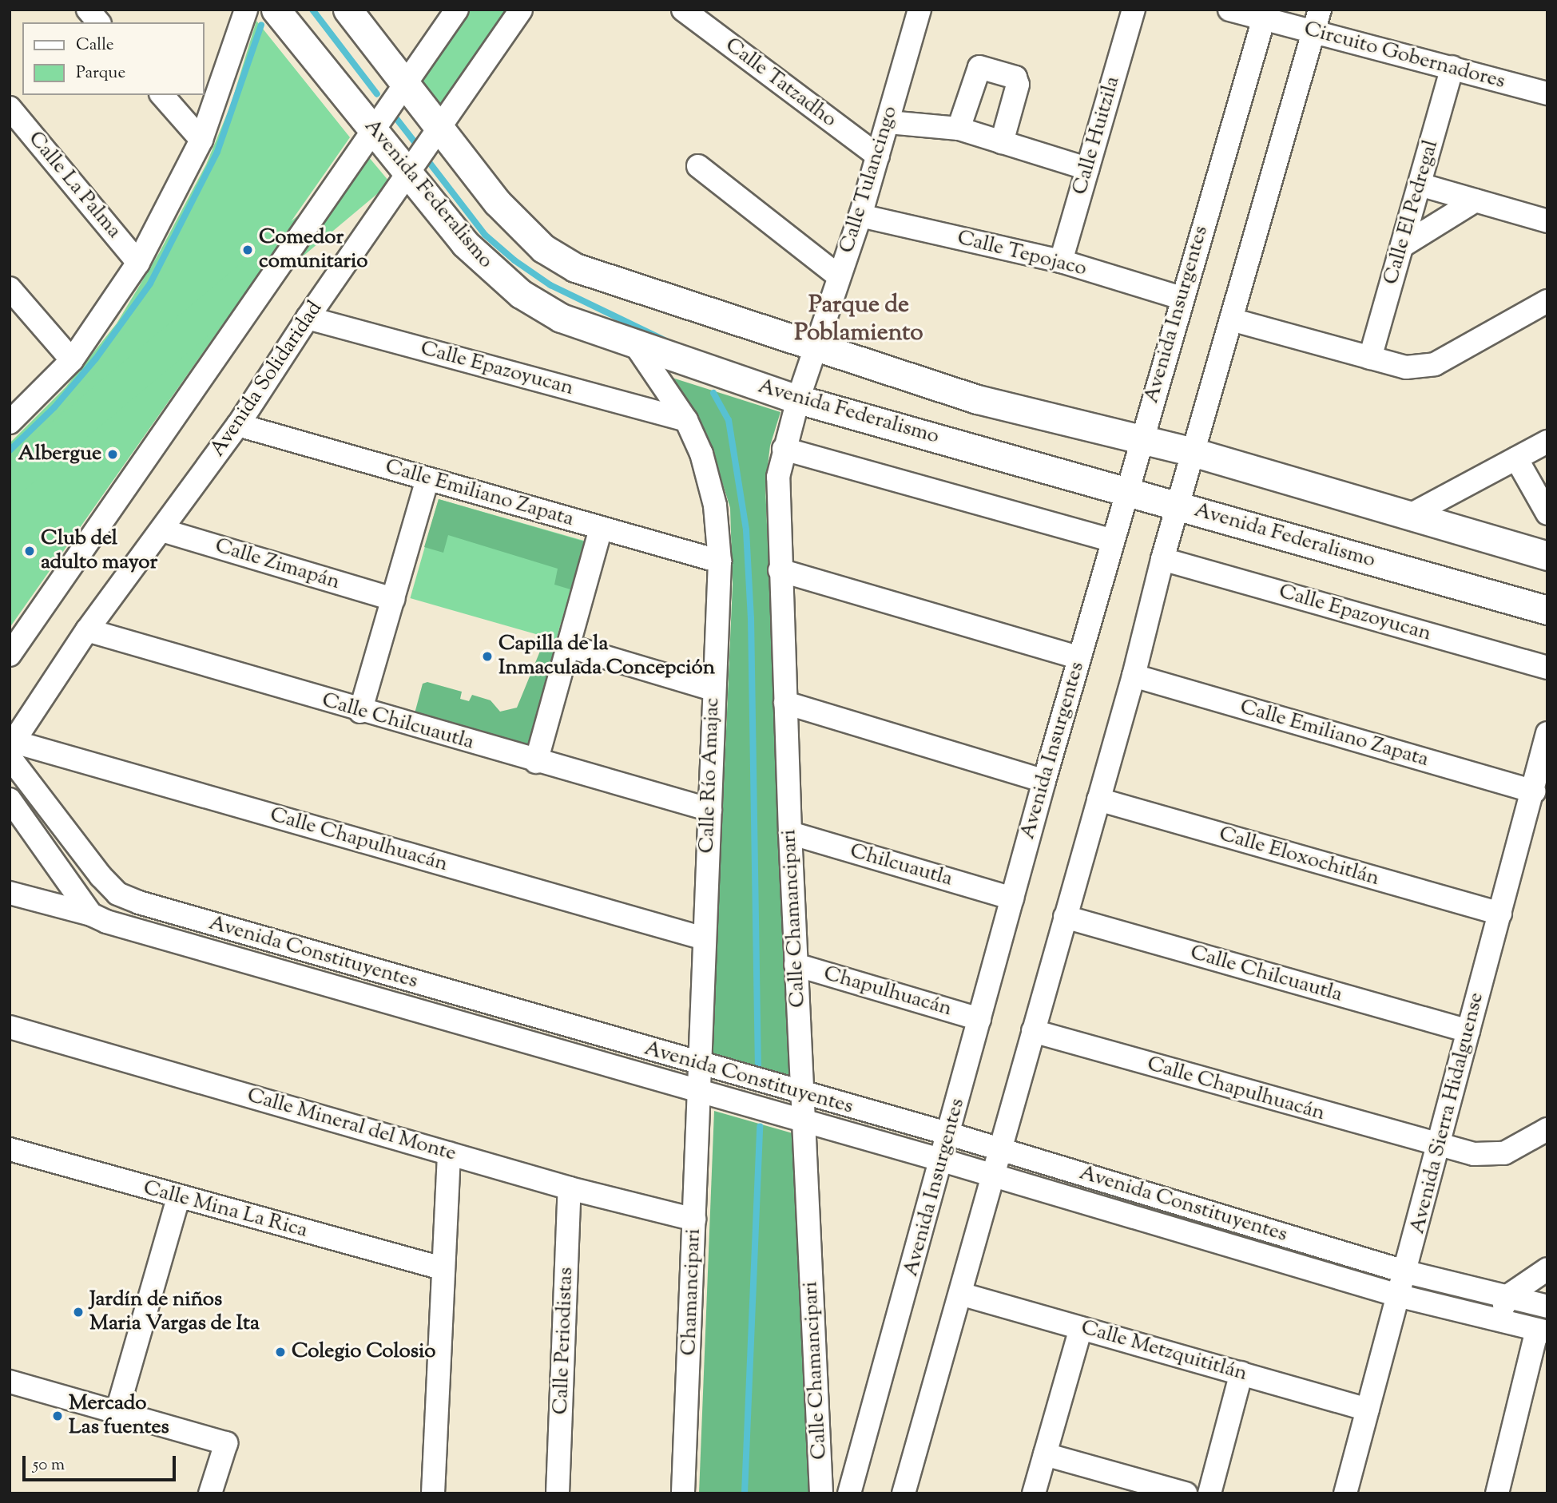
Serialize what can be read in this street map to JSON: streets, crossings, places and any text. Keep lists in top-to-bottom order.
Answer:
{
  "streets": {
    "main road": ["Avenida Federalismo"],
    "street": [
      "Circuito Gobernadores",
      "Calle Tatzadho",
      "Calle Huitzila",
      "Calle Tulancingo",
      "Calle La Palma",
      "Calle El Pedregal",
      "Calle Tepojaco",
      "Avenida Insurgentes",
      "Calle Epazoyucan",
      "Avenida Solidaridad",
      "Calle Emiliano Zapata",
      "Calle Zimapán",
      "Calle Chilcuautla",
      "Calle Río Amajac",
      "Calle Chapulhuacán",
      "Calle Eloxochitlán",
      "Chilcuautla",
      "Calle Chamancipari",
      "Avenida Constituyentes",
      "Chapulhuacán",
      "Avenida Sierra Hidalguense",
      "Calle Mineral del Monte",
      "Calle Mina La Rica",
      "Chamancipari",
      "Calle Periodistas",
      "Calle Metzquititlán"
    ]
  },
  "crossings": [
    ["Circuito Gobernadores", "Calle El Pedregal"],
    ["Circuito Gobernadores", "Avenida Insurgentes"],
    ["Calle Tatzadho", "Calle Tulancingo"],
    ["Calle Huitzila", "Calle Tepojaco"],
    ["Calle Tulancingo", "Calle Tepojaco"],
    ["Calle Tulancingo", "Calle Chamancipari"],
    ["Avenida Federalismo", "Avenida Insurgentes"],
    ["Avenida Federalismo", "Avenida Solidaridad"],
    ["Avenida Federalismo", "Calle Río Amajac"],
    ["Avenida Federalismo", "Calle Chamancipari"],
    ["Calle Tepojaco", "Avenida Insurgentes"],
    ["Avenida Insurgentes", "Chilcuautla"],
    ["Avenida Insurgentes", "Avenida Constituyentes"],
    ["Avenida Insurgentes", "Chapulhuacán"],
    ["Calle Epazoyucan", "Avenida Solidaridad"],
    ["Calle Epazoyucan", "Calle Río Amajac"],
    ["Avenida Solidaridad", "Calle Emiliano Zapata"],
    ["Avenida Solidaridad", "Calle Zimapán"],
    ["Avenida Solidaridad", "Calle Chilcuautla"],
    ["Avenida Solidaridad", "Calle Chapulhuacán"],
    ["Avenida Solidaridad", "Avenida Constituyentes"],
    ["Calle Emiliano Zapata", "Calle Río Amajac"],
    ["Calle Emiliano Zapata", "Avenida Sierra Hidalguense"],
    ["Calle Chilcuautla", "Calle Río Amajac"],
    ["Calle Chilcuautla", "Avenida Sierra Hidalguense"],
    ["Calle Río Amajac", "Calle Chapulhuacán"],
    ["Calle Río Amajac", "Avenida Constituyentes"],
    ["Calle Río Amajac", "Chamancipari"],
    ["Calle Chapulhuacán", "Avenida Constituyentes"],
    ["Calle Chapulhuacán", "Avenida Sierra Hidalguense"],
    ["Calle Eloxochitlán", "Avenida Sierra Hidalguense"],
    ["Chilcuautla", "Calle Chamancipari"],
    ["Calle Chamancipari", "Avenida Constituyentes"],
    ["Calle Chamancipari", "Chapulhuacán"],
    ["Avenida Constituyentes", "Avenida Sierra Hidalguense"],
    ["Avenida Constituyentes", "Chamancipari"],
    ["Avenida Sierra Hidalguense", "Calle Metzquititlán"],
    ["Calle Mineral del Monte", "Chamancipari"],
    ["Calle Mineral del Monte", "Calle Periodistas"]
  ],
  "districts": ["Parque de Poblamiento"],
  "places": [
    "Comedor comunitario",
    "Albergue",
    "Club del adulto mayor",
    "Capilla de la Inmaculada Concepción",
    "Jardín de niños Maria Vargas de Ita",
    "Colegio Colosio",
    "Mercado Las fuentes"
  ],
  "legend": ["Calle", "Parque"],
  "scale_bar": "50 m"
}
